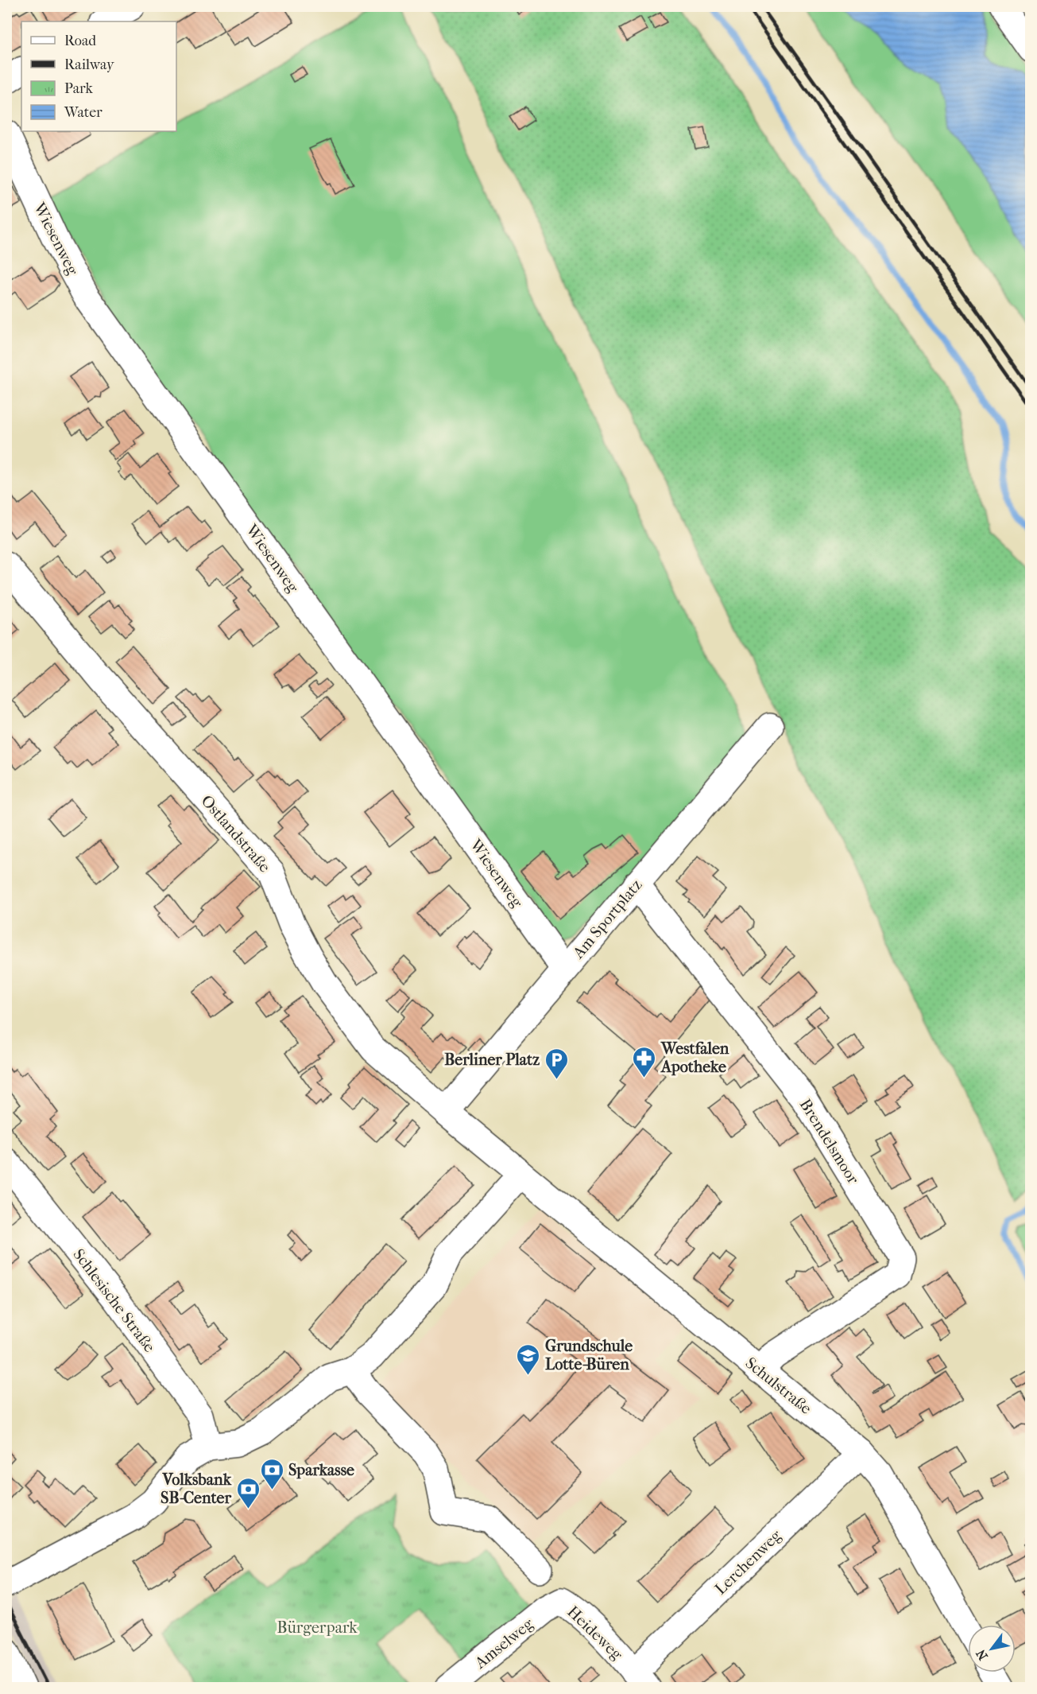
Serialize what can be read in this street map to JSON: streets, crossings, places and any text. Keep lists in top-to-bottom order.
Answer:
{
  "streets": {
    "street": [
      "Wiesenweg",
      "Ostlandstraße",
      "Am Sportplatz",
      "Brendelsmoor",
      "Schlesische Straße",
      "Schulstraße",
      "Lerchenweg",
      "Heideweg",
      "Amselweg"
    ]
  },
  "crossings": [
    ["Wiesenweg", "Am Sportplatz"],
    ["Ostlandstraße", "Am Sportplatz"],
    ["Am Sportplatz", "Brendelsmoor"],
    ["Brendelsmoor", "Schulstraße"],
    ["Schulstraße", "Lerchenweg"],
    ["Lerchenweg", "Heideweg"],
    ["Heideweg", "Amselweg"]
  ],
  "parks": ["Bürgerpark"],
  "places": {
    "pharmacy": ["Westfalen Apotheke"],
    "parking": ["Berliner Platz"],
    "school or university": ["Grundschule Lotte-Büren"],
    "bank": ["Sparkasse", "Volksbank SB-Center"]
  },
  "legend": [
    "Road",
    "Railway",
    "Park",
    "Water"
  ],
  "north": "bottom left"
}
